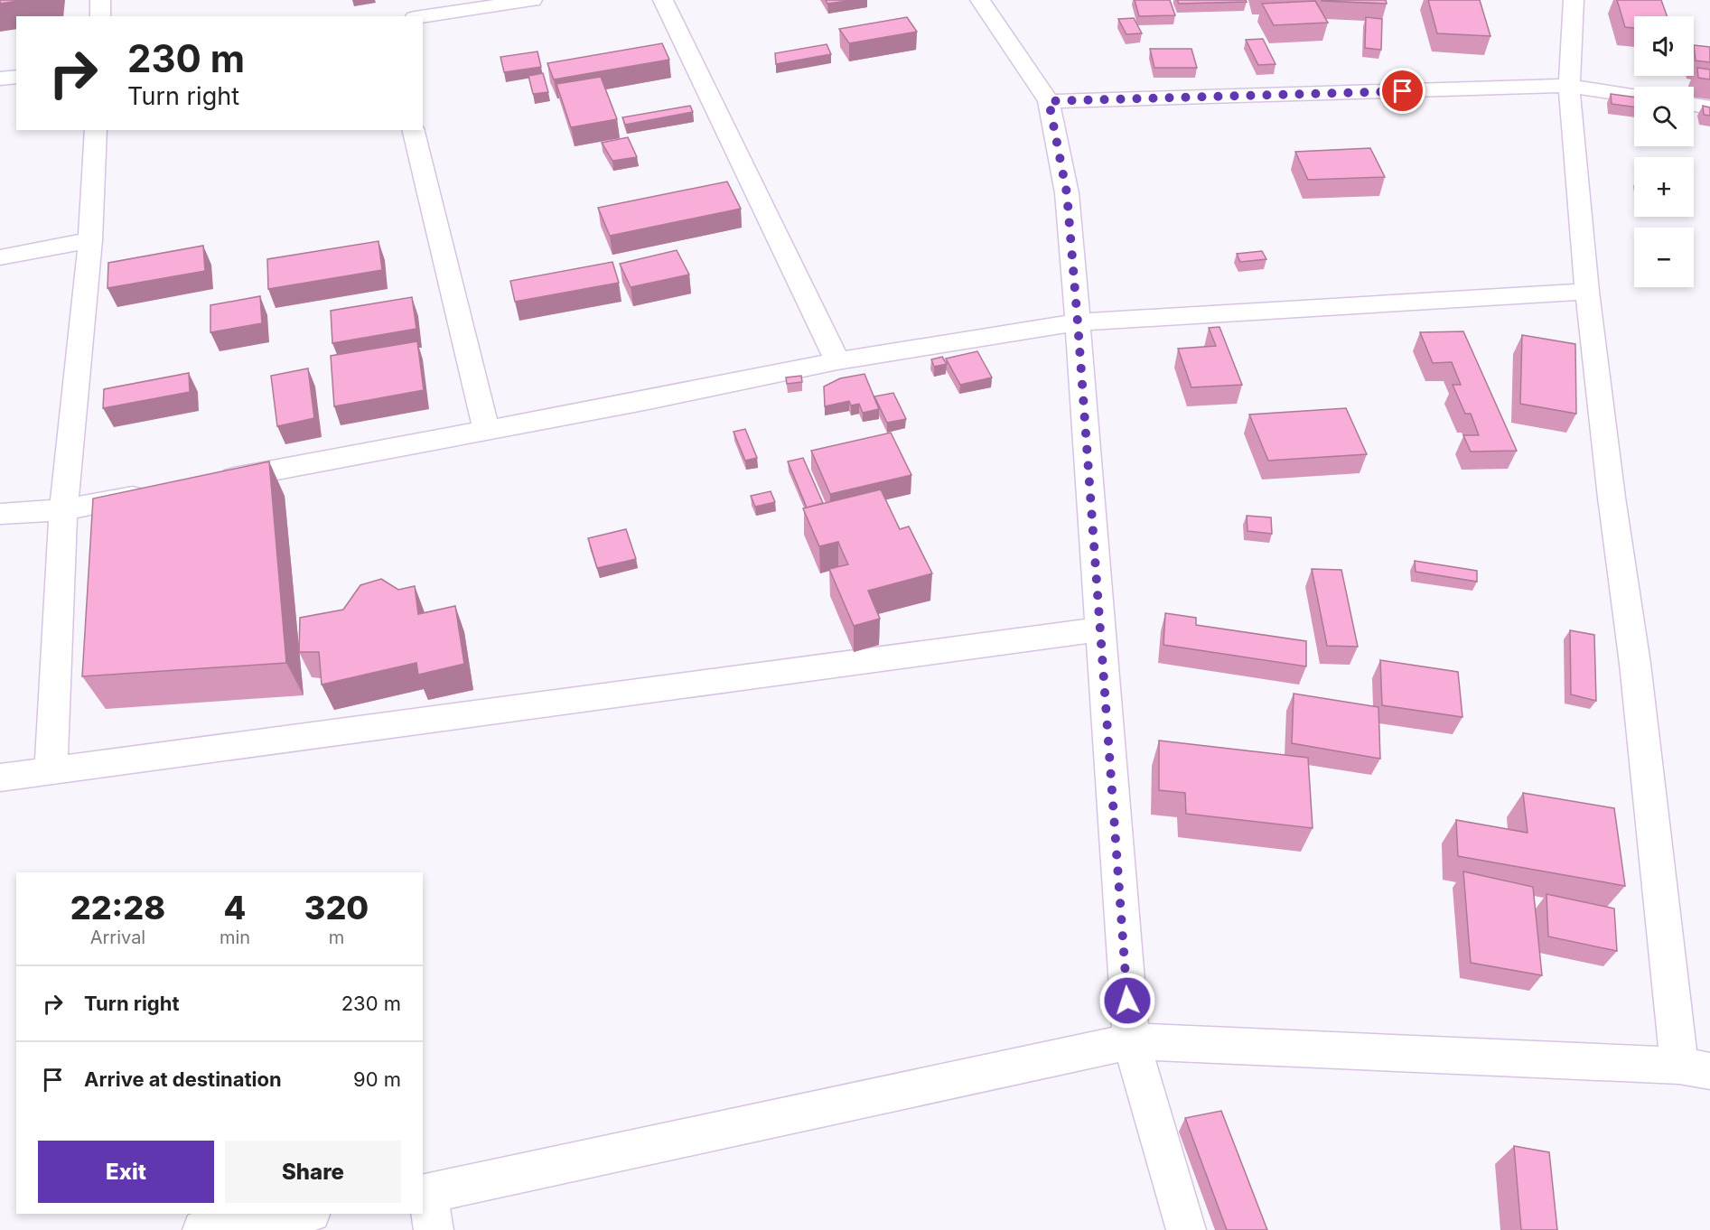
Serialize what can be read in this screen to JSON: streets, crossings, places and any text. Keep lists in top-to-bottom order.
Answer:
{
  "page": {
    "map_buttons": ["+", "−"],
    "turn": ["230 m", "Turn right"],
    "eta": [
      "22:28",
      "Arrival",
      "4",
      "min",
      "320",
      "m"
    ],
    "list": [
      {
        "name": "Turn right",
        "value": "230 m"
      },
      {
        "name": "Arrive at destination",
        "value": "90 m"
      }
    ],
    "buttons": ["Exit", "Share"]
  }
}
